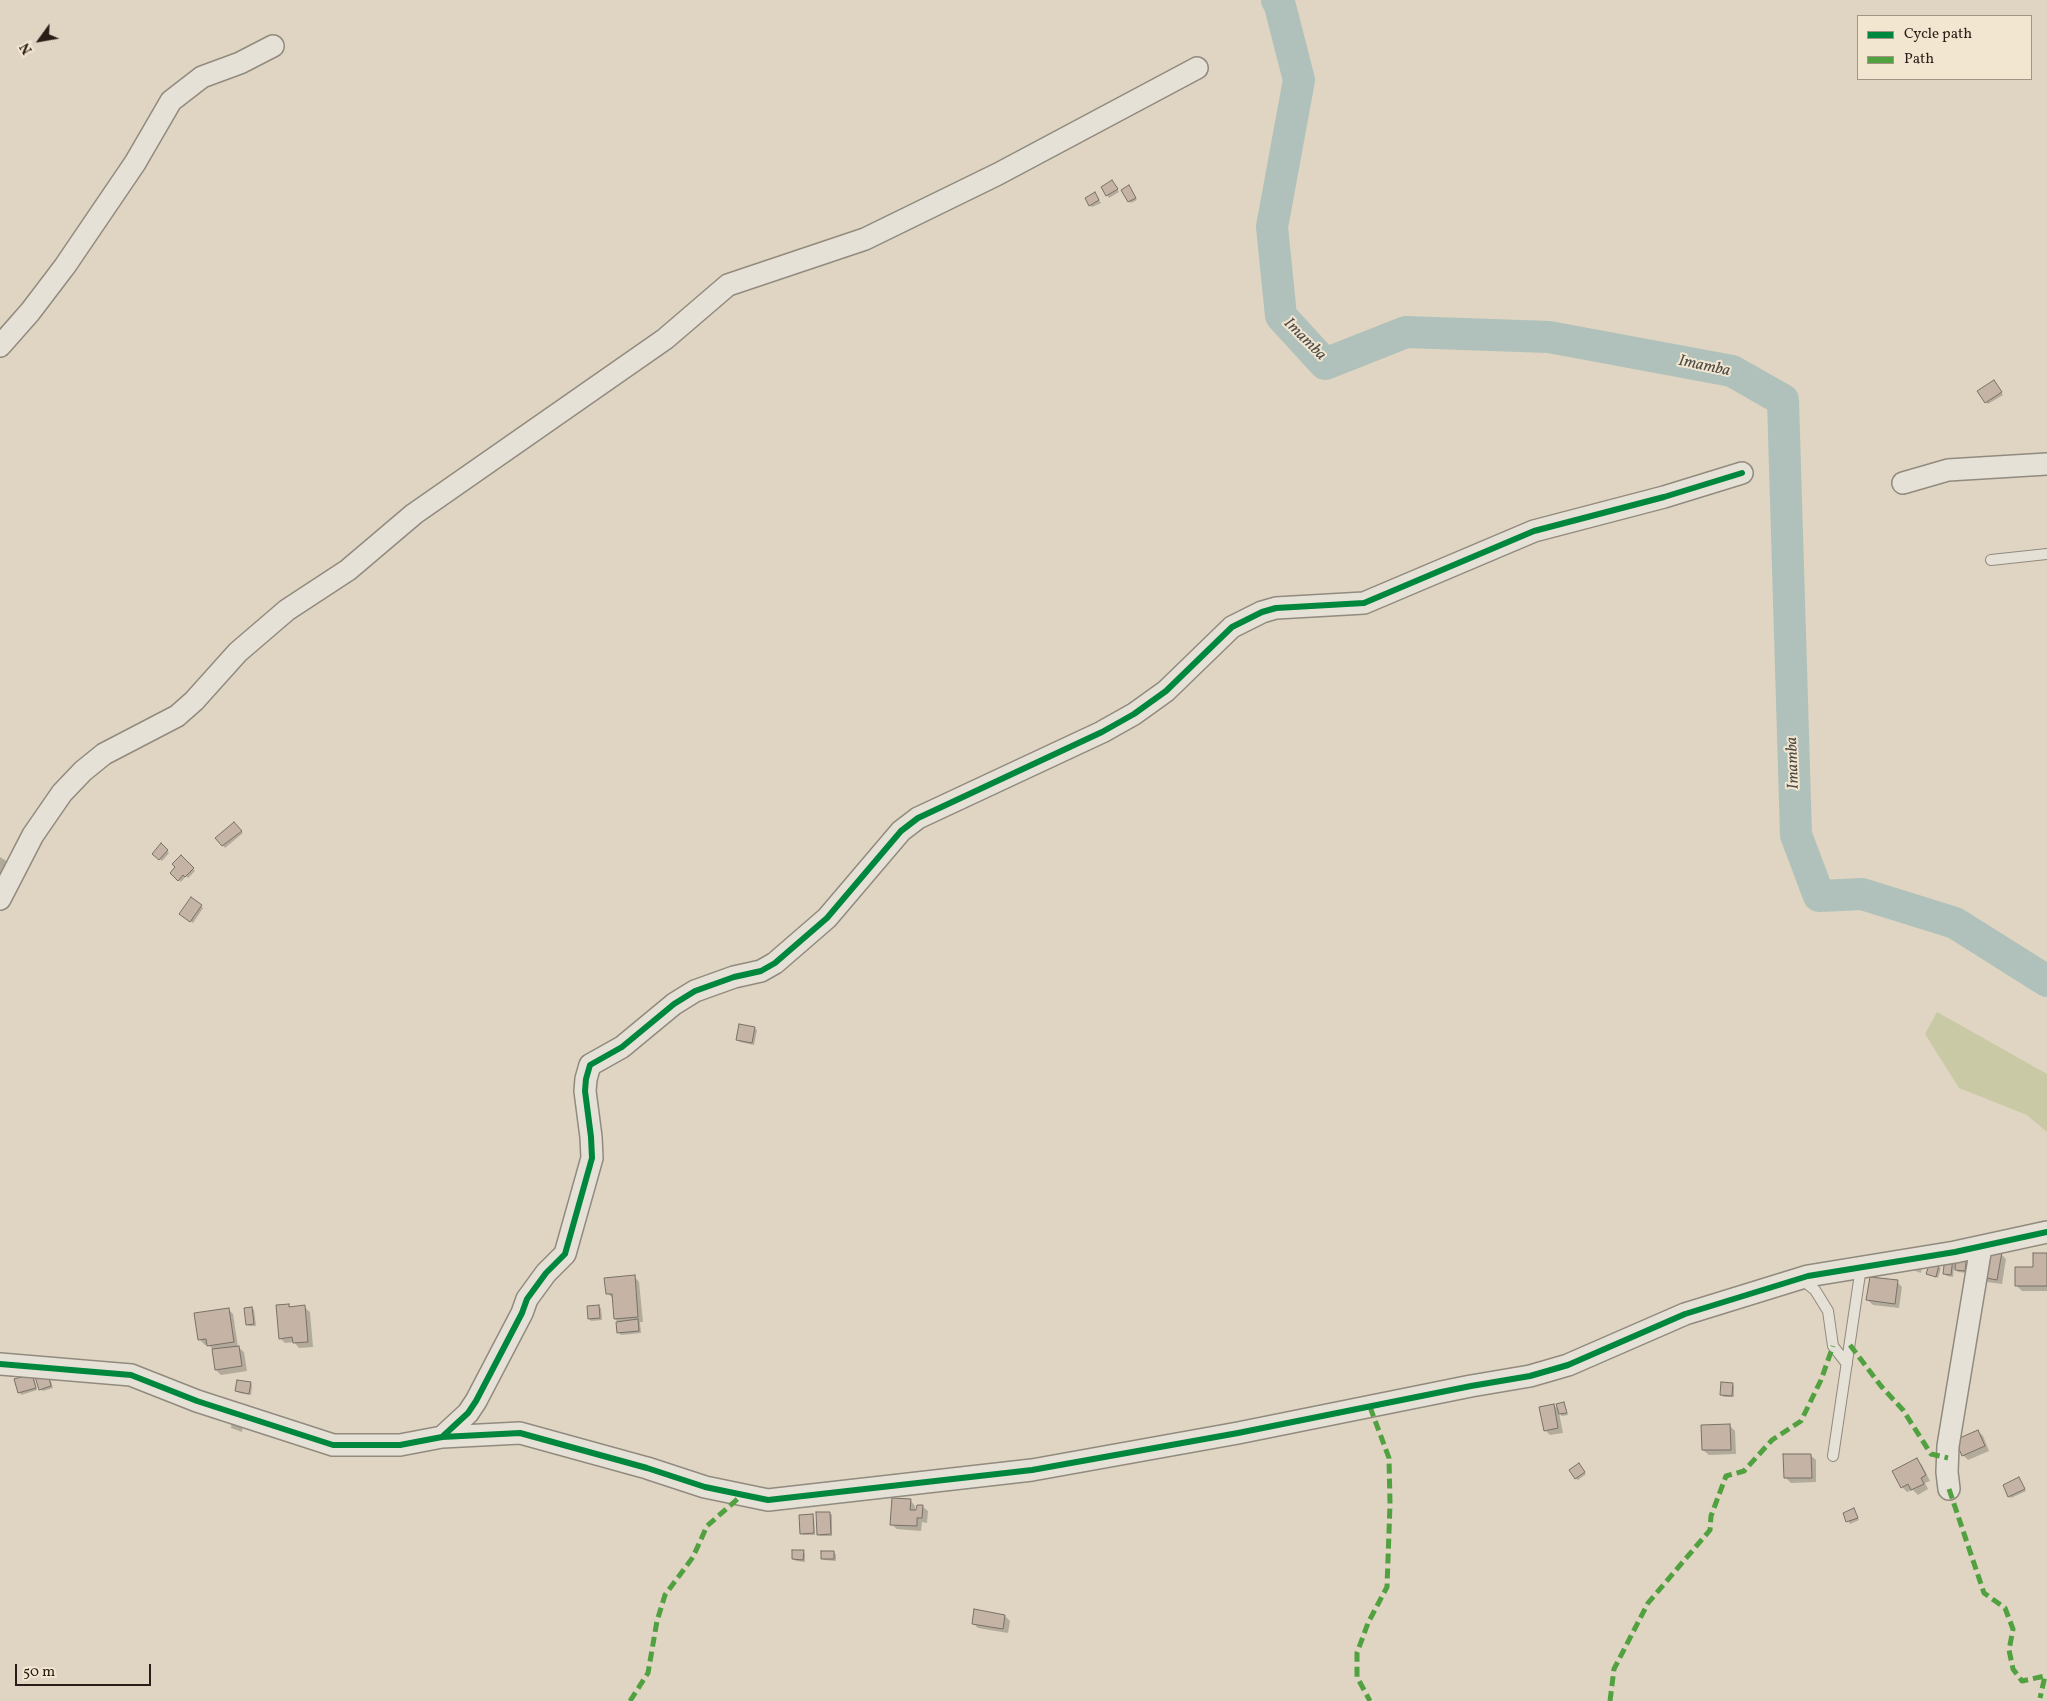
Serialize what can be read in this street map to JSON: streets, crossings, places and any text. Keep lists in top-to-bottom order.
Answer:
{
  "water": ["Imamba"],
  "legend": ["Cycle path", "Path"],
  "scale_bar": "50 m",
  "north": "bottom left"
}
